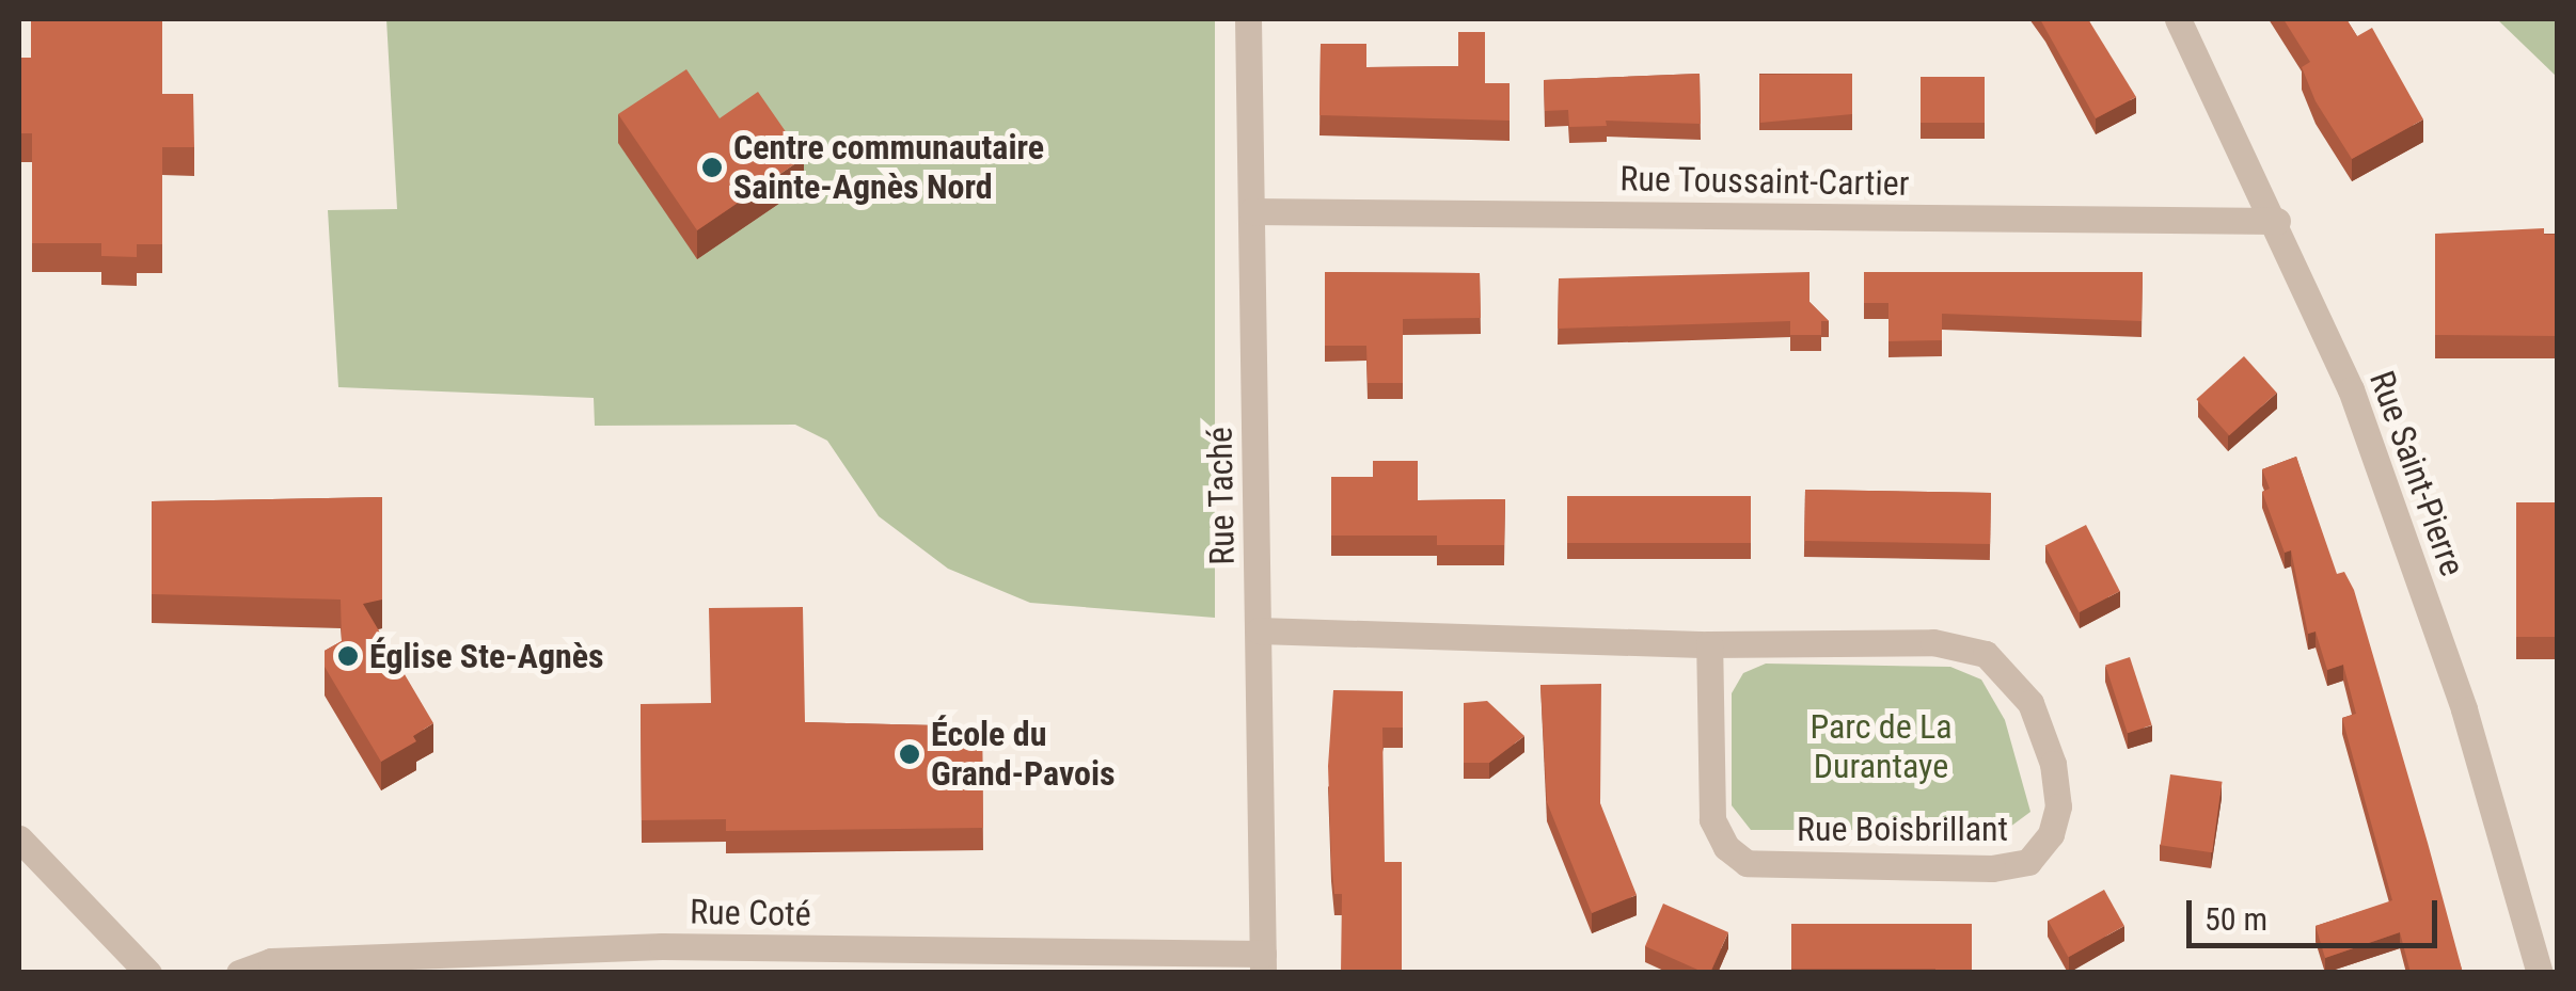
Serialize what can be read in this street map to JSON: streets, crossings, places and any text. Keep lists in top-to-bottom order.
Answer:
{
  "streets": {
    "street": [
      "Rue Toussaint-Cartier",
      "Rue Saint-Pierre",
      "Rue Taché",
      "Rue Boisbrillant",
      "Rue Coté"
    ]
  },
  "crossings": [
    ["Rue Toussaint-Cartier", "Rue Saint-Pierre"],
    ["Rue Toussaint-Cartier", "Rue Taché"],
    ["Rue Taché", "Rue Boisbrillant"],
    ["Rue Taché", "Rue Coté"]
  ],
  "parks": ["Parc de La Durantaye"],
  "places": ["Centre communautaire Sainte-Agnès Nord", "Église Ste-Agnès", "École du Grand-Pavois"],
  "scale_bar": "50 m"
}
